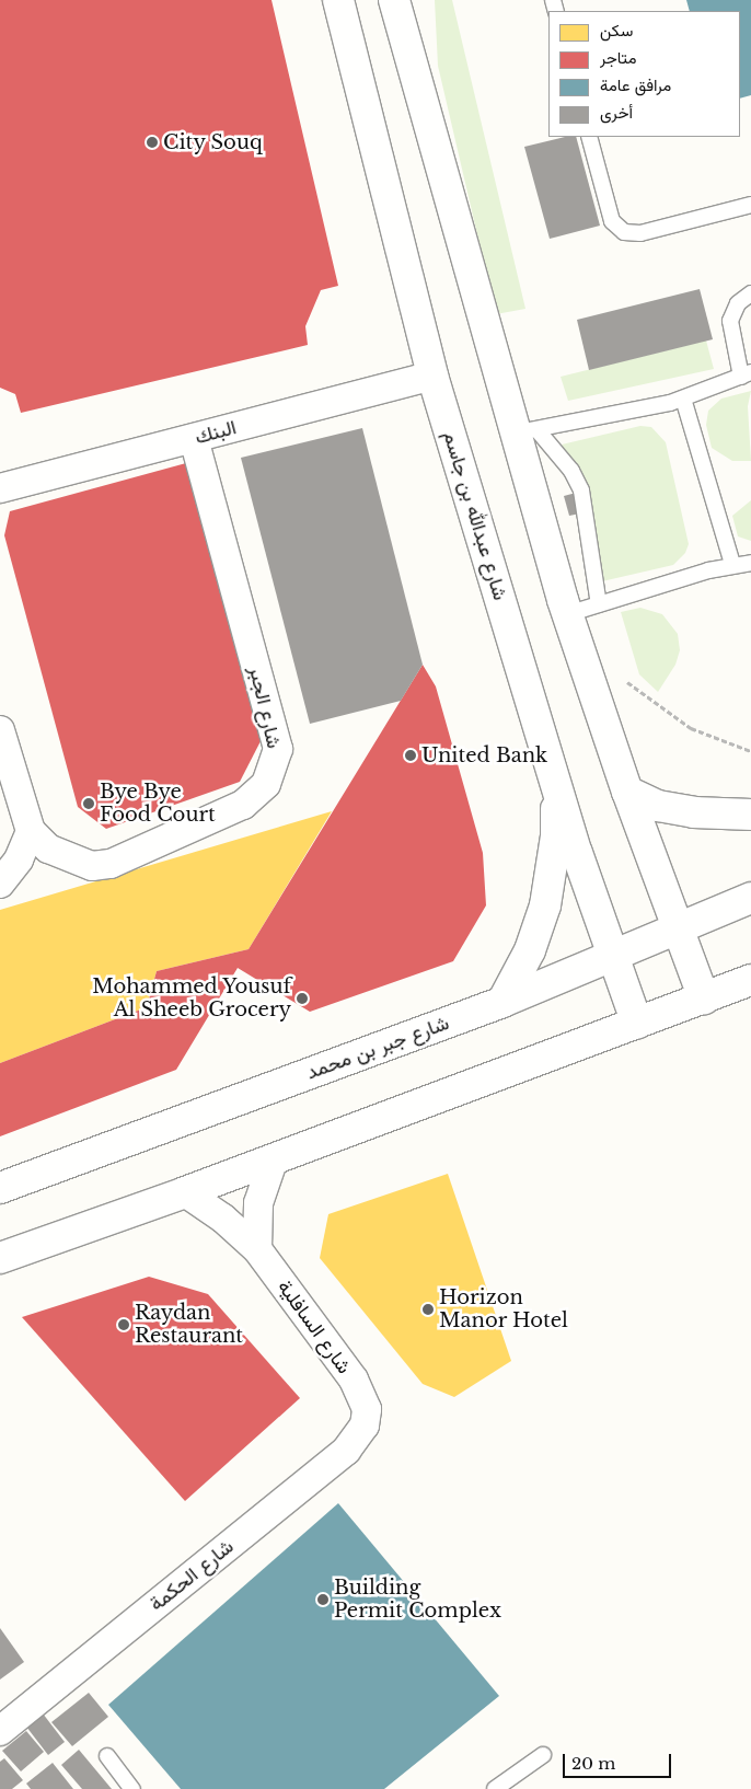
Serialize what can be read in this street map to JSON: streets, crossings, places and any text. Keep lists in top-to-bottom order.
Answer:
{
  "streets": {
    "street": [
      "البنك",
      "شارع عبدالله بن جاسم",
      "شارع الجبر",
      "شارع جبر بن محمد",
      "شارع السافلية",
      "شارع الحكمة"
    ]
  },
  "crossings": [
    ["البنك", "شارع عبدالله بن جاسم"],
    ["البنك", "شارع الجبر"],
    ["شارع عبدالله بن جاسم", "شارع جبر بن محمد"],
    ["شارع السافلية", "شارع الحكمة"]
  ],
  "places": [
    "City Souq",
    "United Bank",
    "Bye Bye Food Court",
    "Mohammed Yousuf Al Sheeb Grocery",
    "Horizon Manor Hotel",
    "Raydan Restaurant",
    "Building Permit Complex"
  ],
  "legend": [
    "سكن",
    "متاجر",
    "مرافق عامة",
    "أخرى"
  ],
  "scale_bar": "20 m"
}
